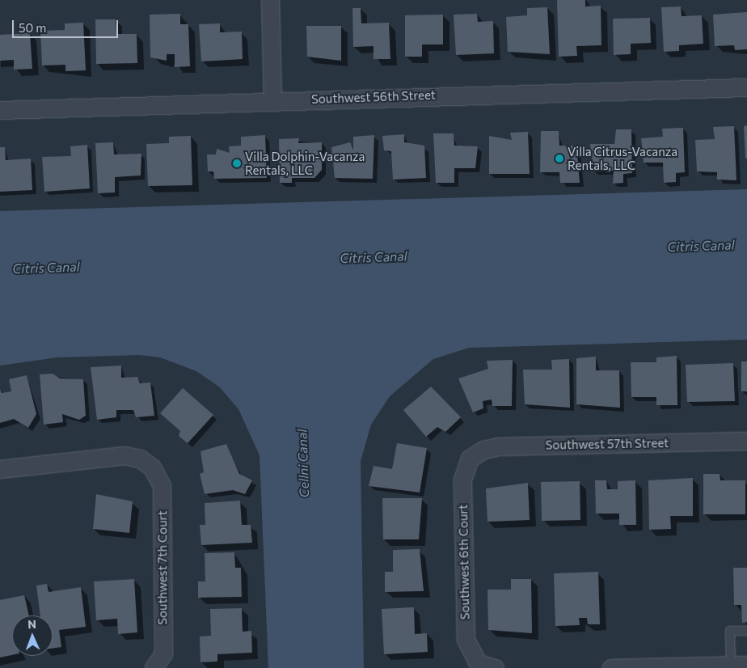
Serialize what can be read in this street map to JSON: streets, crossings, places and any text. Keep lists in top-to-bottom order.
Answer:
{
  "streets": {
    "street": [
      "Southwest 56th Street",
      "Southwest 57th Street",
      "Southwest 6th Court",
      "Southwest 7th Court"
    ]
  },
  "crossings": [
    ["Southwest 57th Street", "Southwest 6th Court"]
  ],
  "water": ["Citris Canal", "Cellni Canal"],
  "places": ["Villa Citrus-Vacanza Rentals, LLC", "Villa Dolphin-Vacanza Rentals, LLC"],
  "scale_bar": "50 m",
  "north": "top"
}
